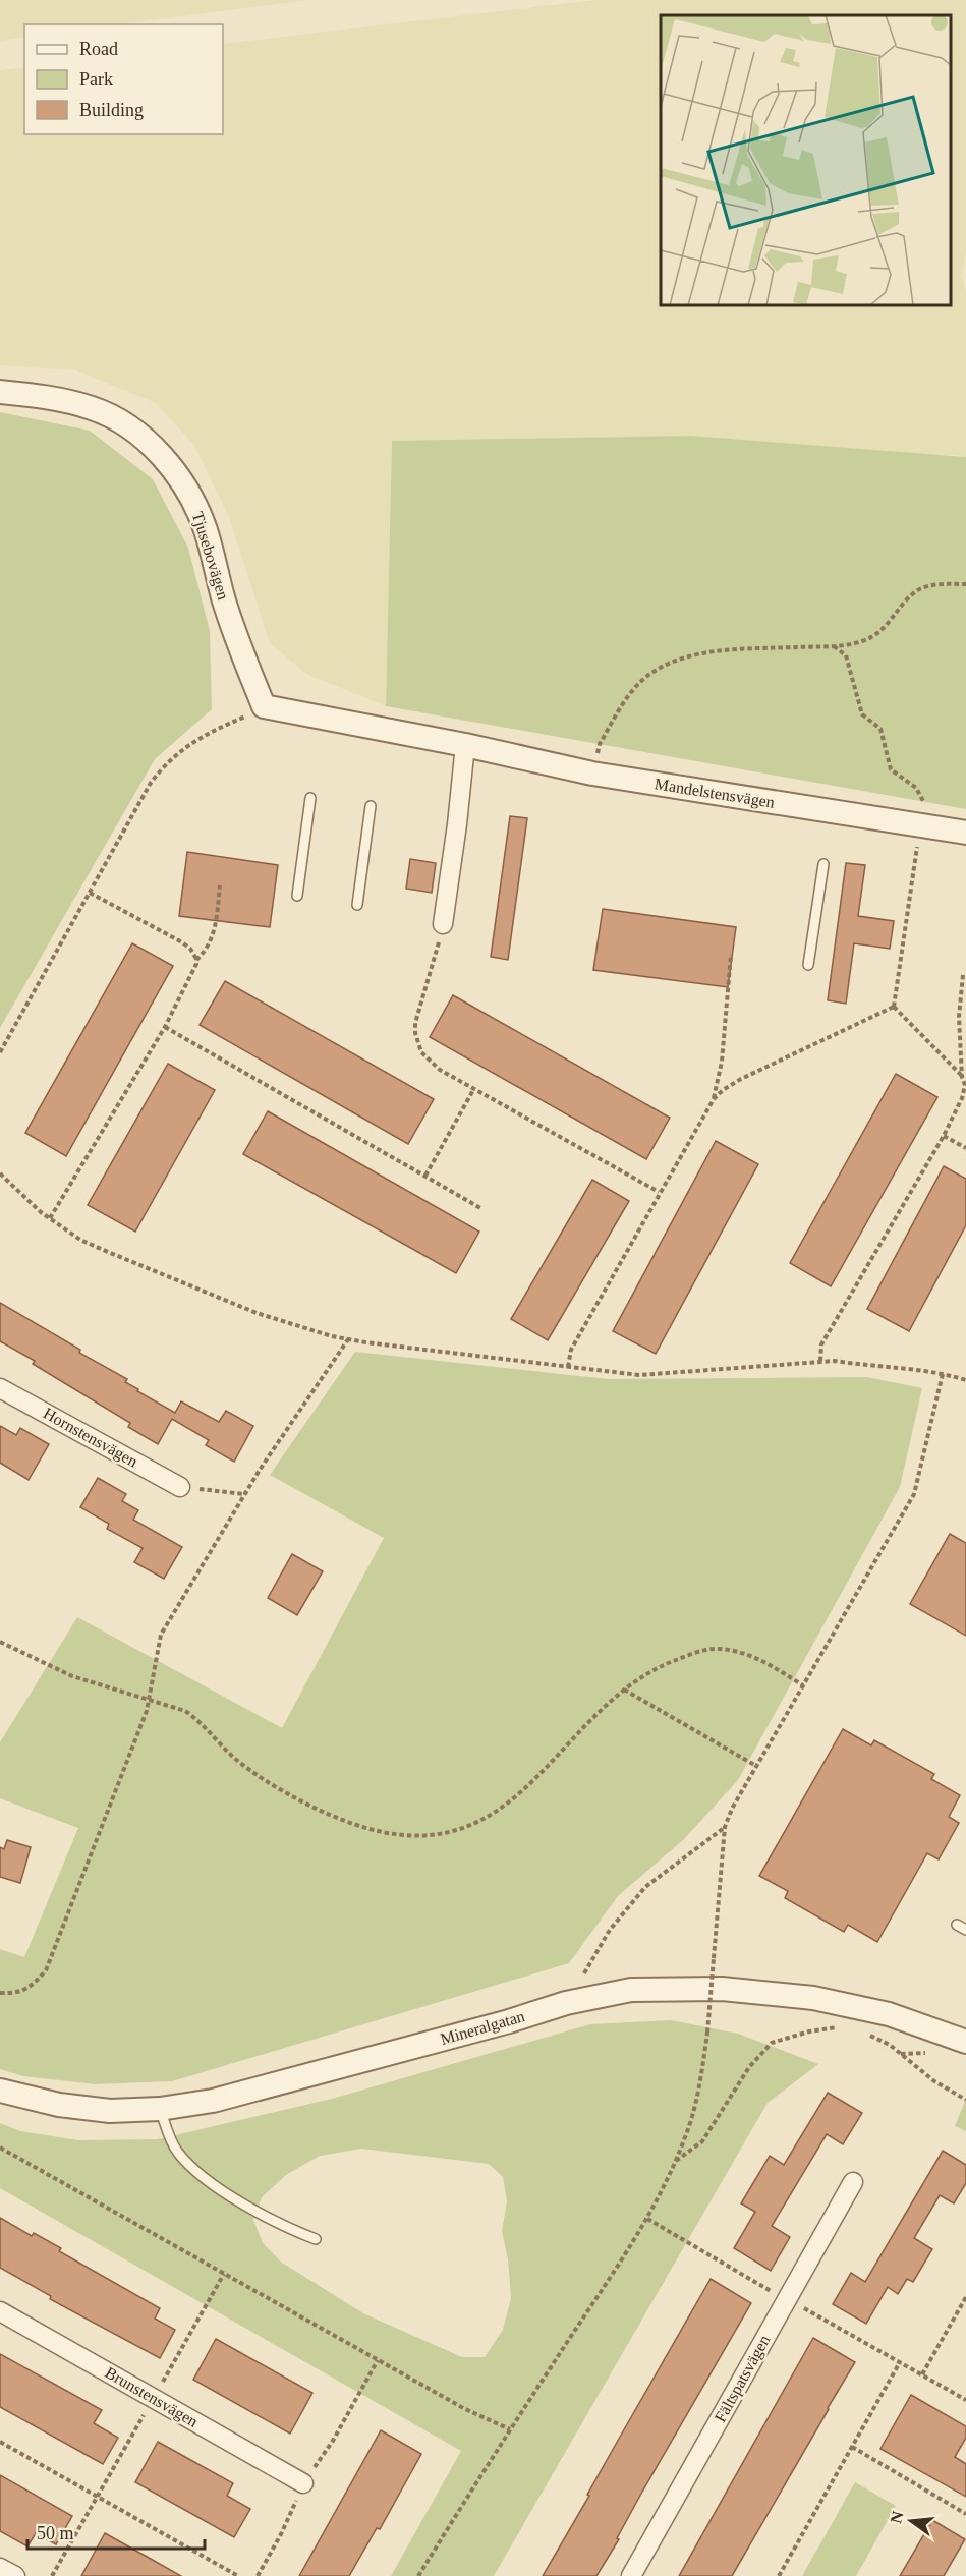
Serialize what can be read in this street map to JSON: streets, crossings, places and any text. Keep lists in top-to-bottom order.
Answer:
{
  "streets": {
    "street": [
      "Tjusebovägen",
      "Mandelstensvägen",
      "Hornstensvägen",
      "Mineralgatan",
      "Fältspatsvägen",
      "Brunstensvägen"
    ]
  },
  "crossings": [
    ["Tjusebovägen", "Mandelstensvägen"]
  ],
  "legend": ["Road", "Park", "Building"],
  "scale_bar": "50 m",
  "north": "left"
}
